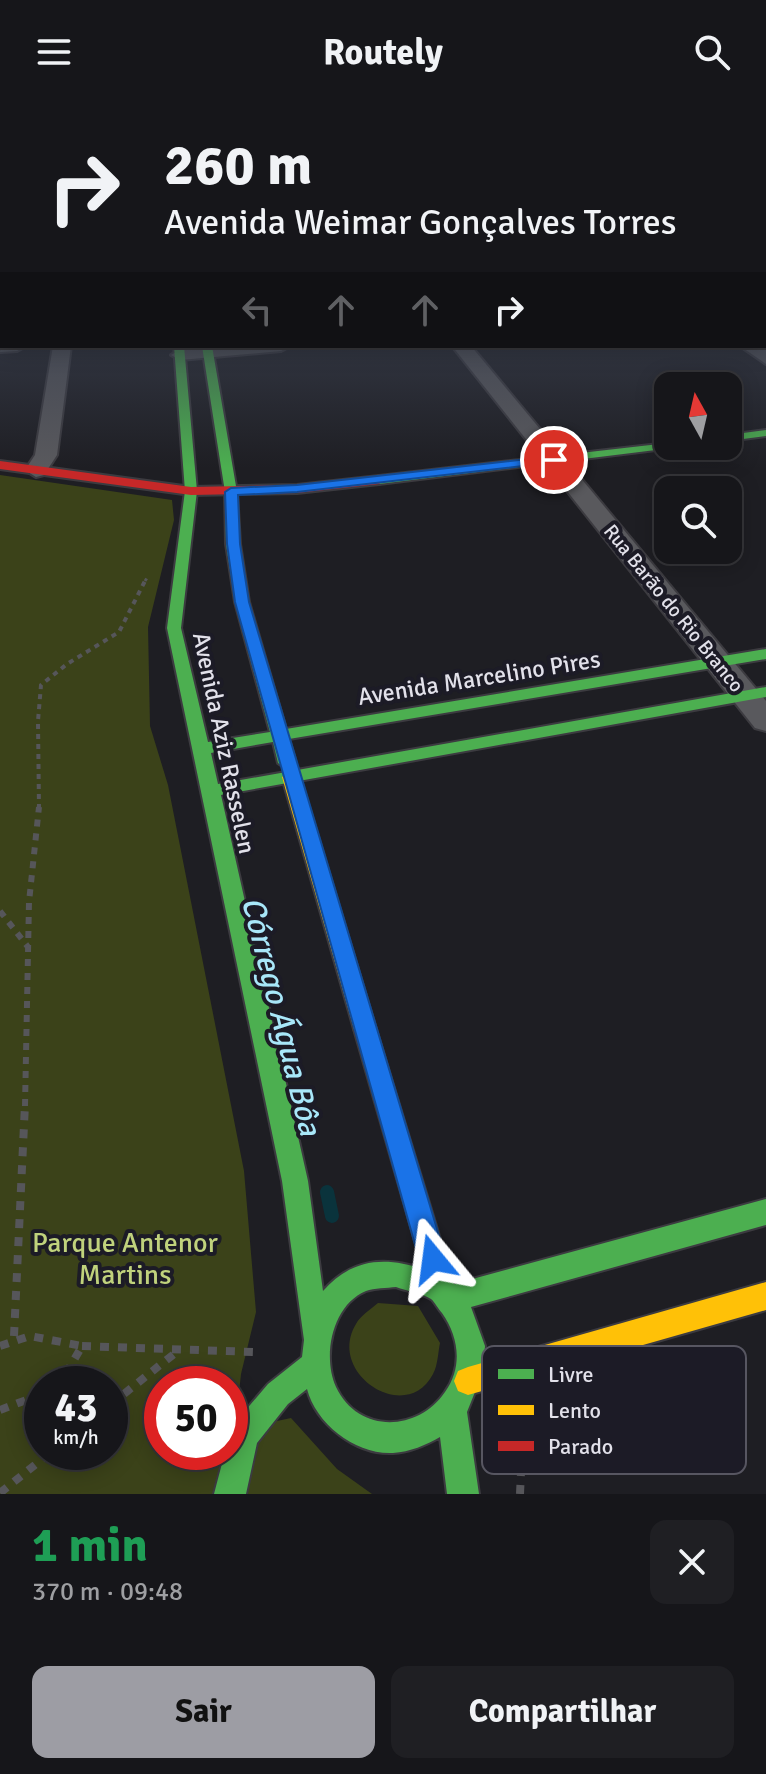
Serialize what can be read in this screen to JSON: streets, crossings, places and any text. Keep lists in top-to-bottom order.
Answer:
{
  "streets": {
    "main road": ["Avenida Marcelino Pires", "Avenida Aziz Rasselen"],
    "street": ["Rua Barão do Rio Branco"]
  },
  "crossings": [
    ["Rua Barão do Rio Branco", "Avenida Marcelino Pires"],
    ["Avenida Marcelino Pires", "Avenida Aziz Rasselen"]
  ],
  "water": ["Córrego Água Bôa"],
  "parks": ["Parque Antenor Martins"],
  "legend": ["Livre", "Lento", "Parado"],
  "north": "top",
  "page": {
    "header": "Routely",
    "turn": ["260 m", "Avenida Weimar Gonçalves Torres"],
    "speed": "43 km/h",
    "limit": "50",
    "heading": ["1 min", "370 m · 09:48"],
    "buttons": ["Sair", "Compartilhar"]
  }
}
